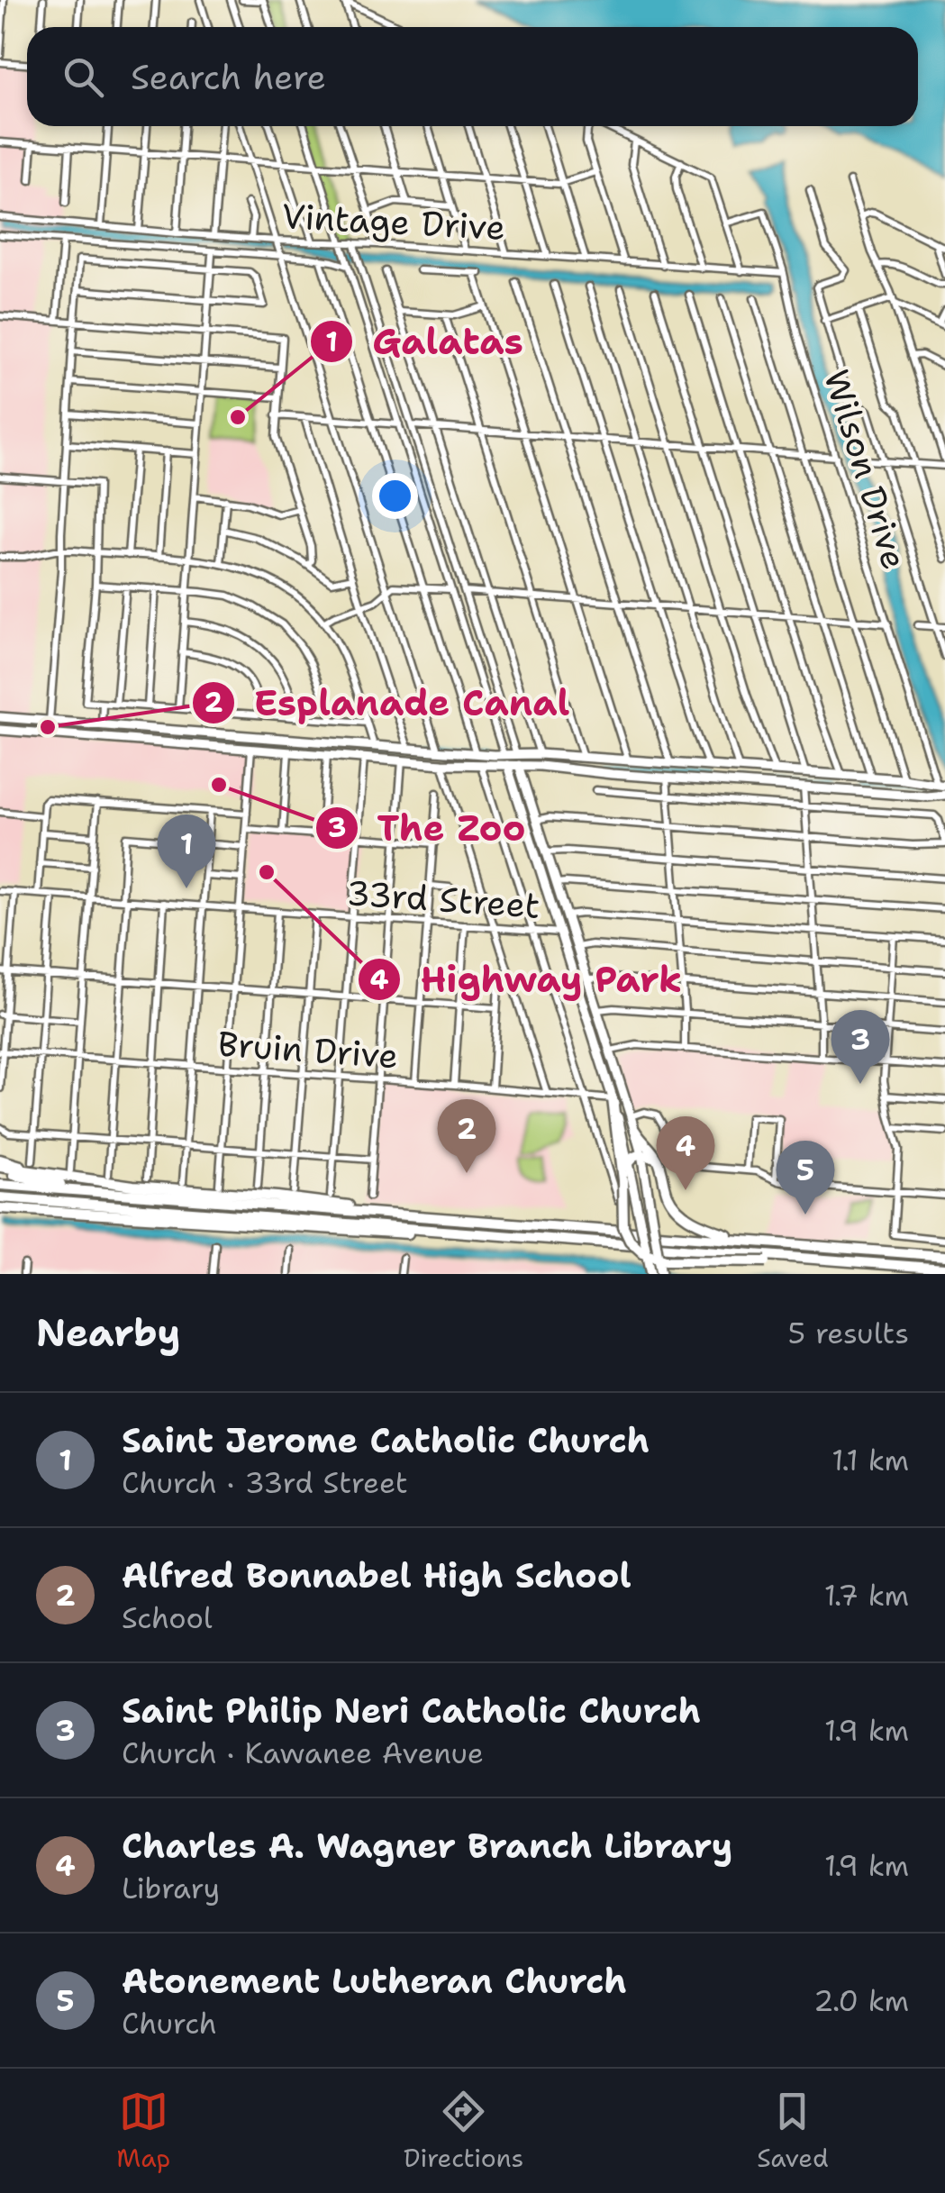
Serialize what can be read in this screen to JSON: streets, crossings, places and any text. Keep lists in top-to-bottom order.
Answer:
{
  "streets": {
    "street": [
      "Vintage Drive",
      "Wilson Drive",
      "33rd Street",
      "Bruin Drive"
    ]
  },
  "crossings": [
    ["Vintage Drive", "Wilson Drive"]
  ],
  "places": [
    "Galatas",
    "Esplanade Canal",
    "The Zoo",
    "Highway Park"
  ],
  "page": {
    "search": "Search here",
    "pins": [
      "1",
      "3",
      "2",
      "4",
      "5"
    ],
    "heading": ["Nearby", "5 results"],
    "list": [
      {
        "mark": "1",
        "name": "Saint Jerome Catholic Church",
        "note": "Church · 33rd Street",
        "value": "1.1 km"
      },
      {
        "mark": "2",
        "name": "Alfred Bonnabel High School",
        "note": "School",
        "value": "1.7 km"
      },
      {
        "mark": "3",
        "name": "Saint Philip Neri Catholic Church",
        "note": "Church · Kawanee Avenue",
        "value": "1.9 km"
      },
      {
        "mark": "4",
        "name": "Charles A. Wagner Branch Library",
        "note": "Library",
        "value": "1.9 km"
      },
      {
        "mark": "5",
        "name": "Atonement Lutheran Church",
        "note": "Church",
        "value": "2.0 km"
      }
    ],
    "nav": ["Map", "Directions", "Saved"]
  }
}
